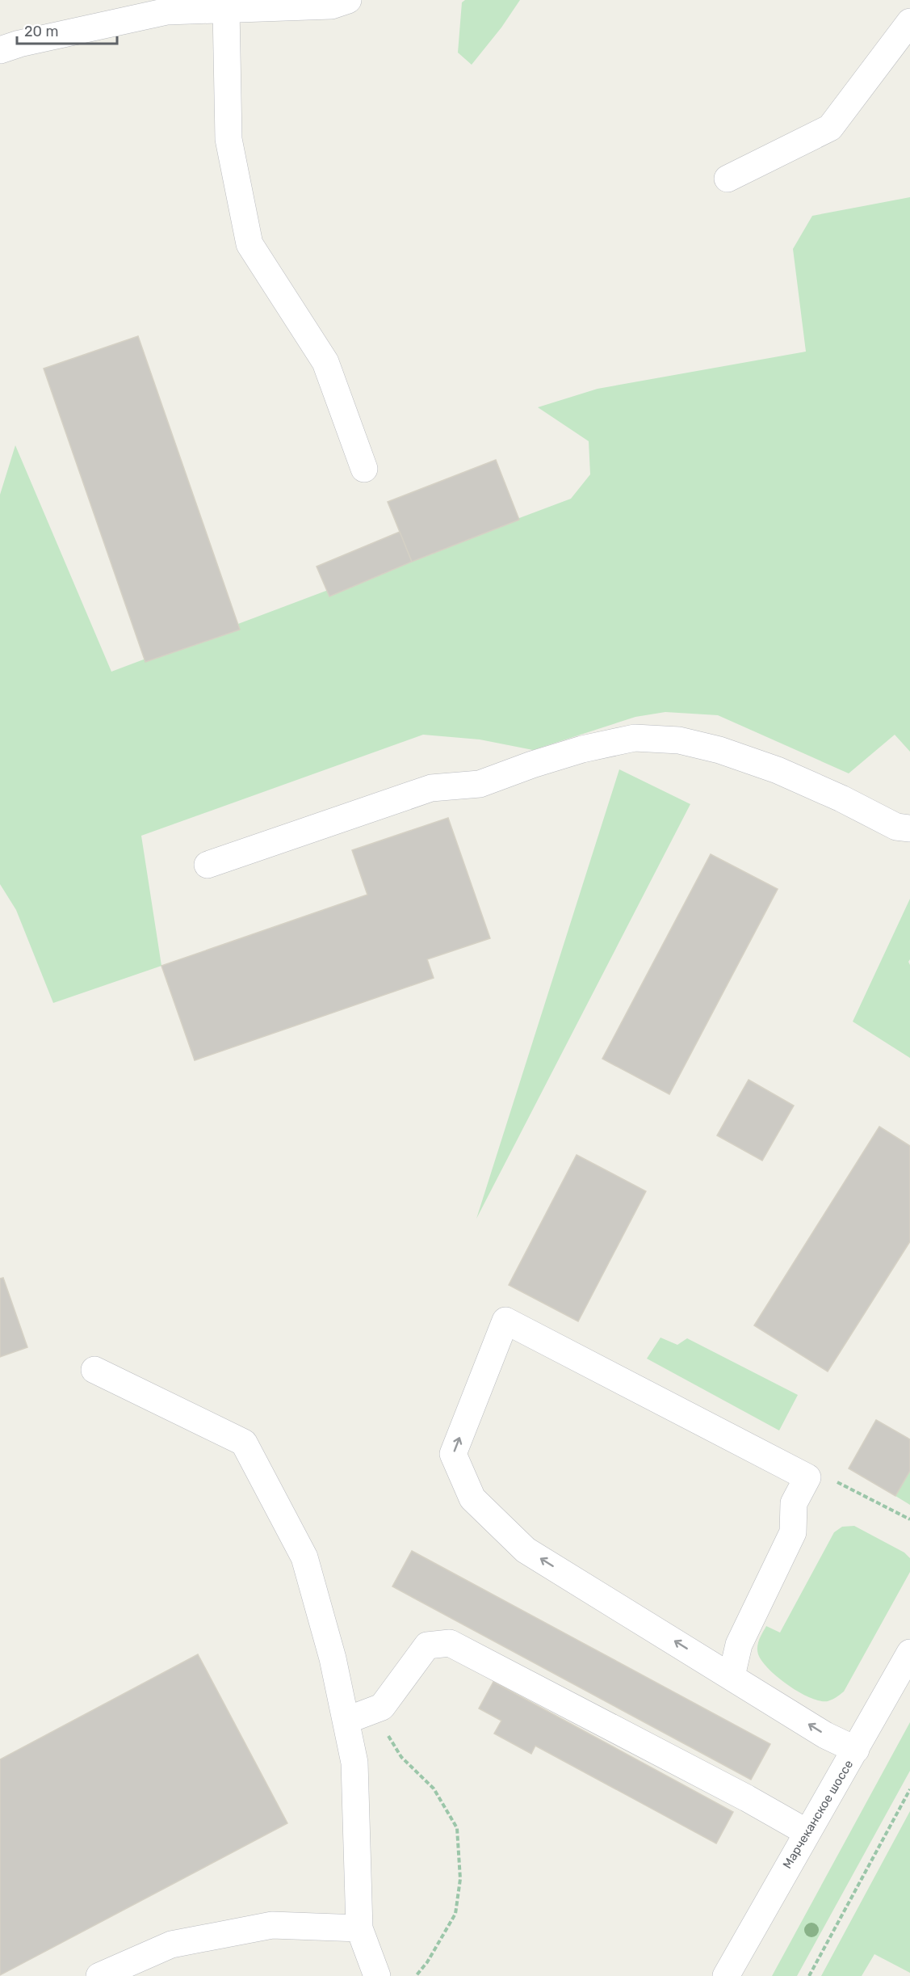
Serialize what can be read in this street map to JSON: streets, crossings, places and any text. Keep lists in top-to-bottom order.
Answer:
{
  "streets": {
    "street": ["Марчеканское шоссе"]
  },
  "scale_bar": "20 m"
}
